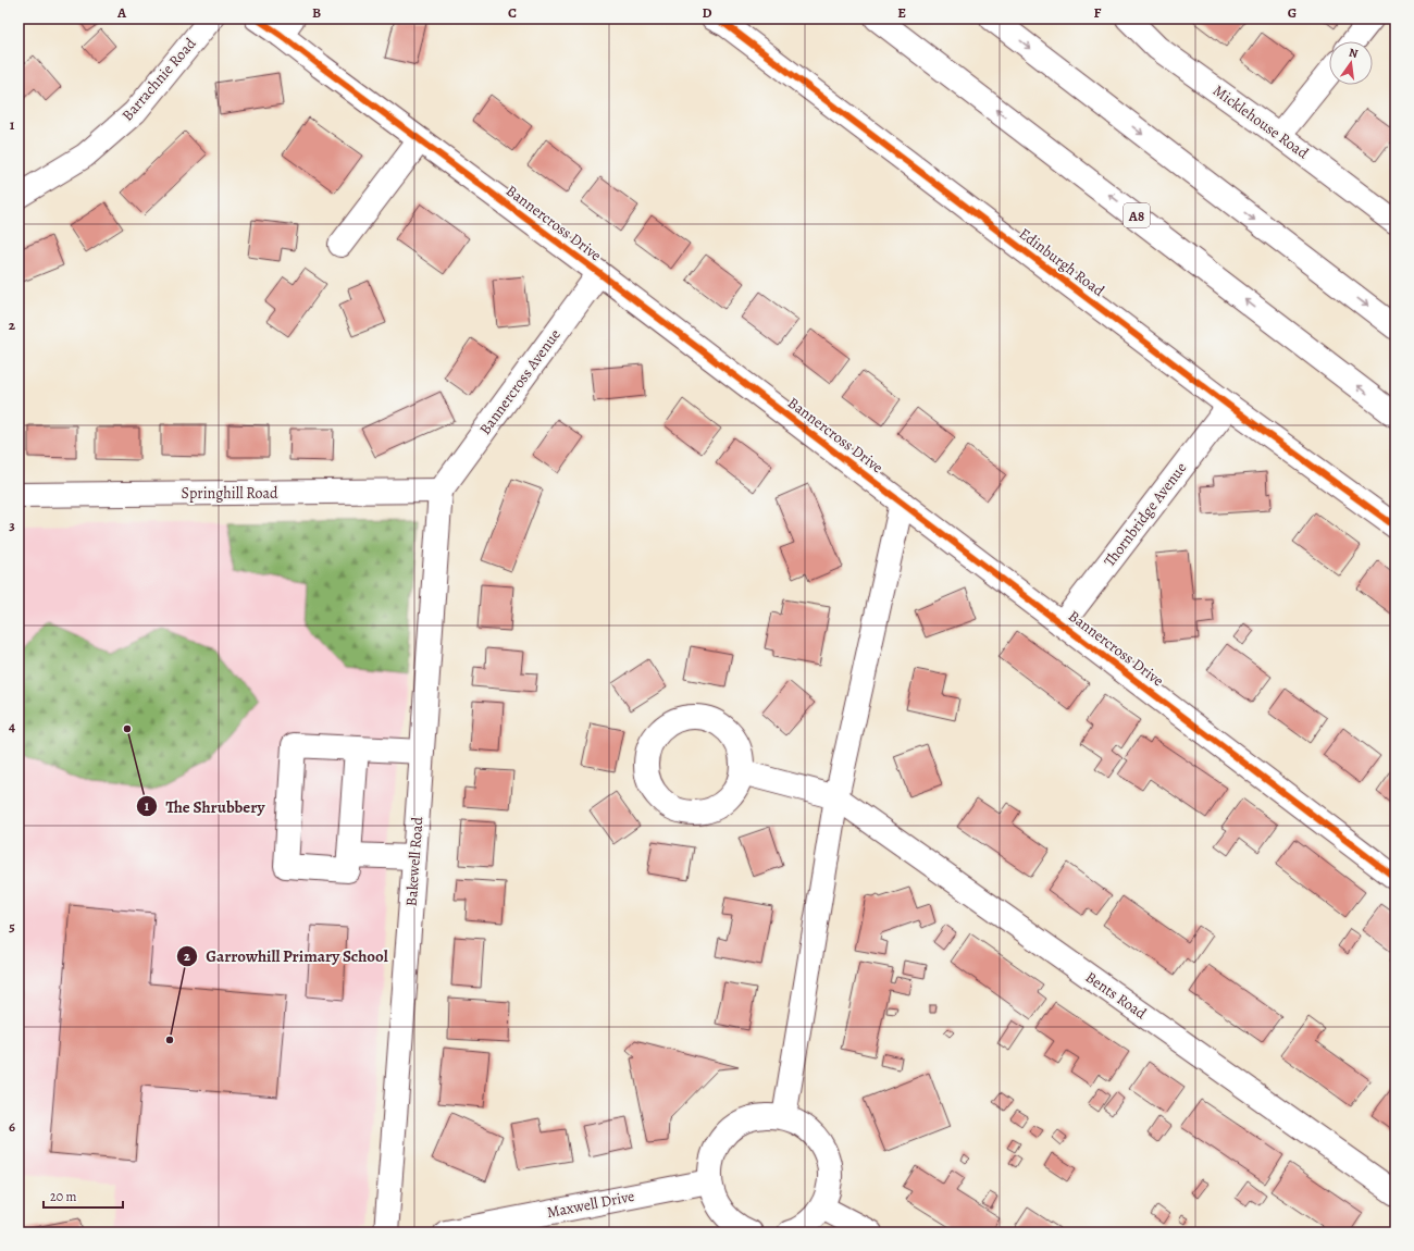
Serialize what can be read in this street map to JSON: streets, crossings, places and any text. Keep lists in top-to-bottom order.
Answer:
{
  "streets": {
    "street": [
      "Barrachnie Road",
      "Micklehouse Road",
      "A8",
      "Bannercross Drive",
      "Edinburgh Road",
      "Bannercross Avenue",
      "Springhill Road",
      "Thornbridge Avenue",
      "Bakewell Road",
      "Bents Road",
      "Maxwell Drive"
    ]
  },
  "crossings": [
    ["Bannercross Drive", "Bannercross Avenue"],
    ["Bannercross Drive", "Thornbridge Avenue"],
    ["Edinburgh Road", "Thornbridge Avenue"],
    ["Bannercross Avenue", "Springhill Road"],
    ["Bannercross Avenue", "Bakewell Road"],
    ["Springhill Road", "Bakewell Road"]
  ],
  "places": ["The Shrubbery", "Garrowhill Primary School"],
  "scale_bar": "20 m",
  "north": "top",
  "grid": {
    "columns": [
      "A",
      "B",
      "C",
      "D",
      "E",
      "F",
      "G"
    ],
    "rows": [
      "1",
      "2",
      "3",
      "4",
      "5",
      "6"
    ]
  }
}
